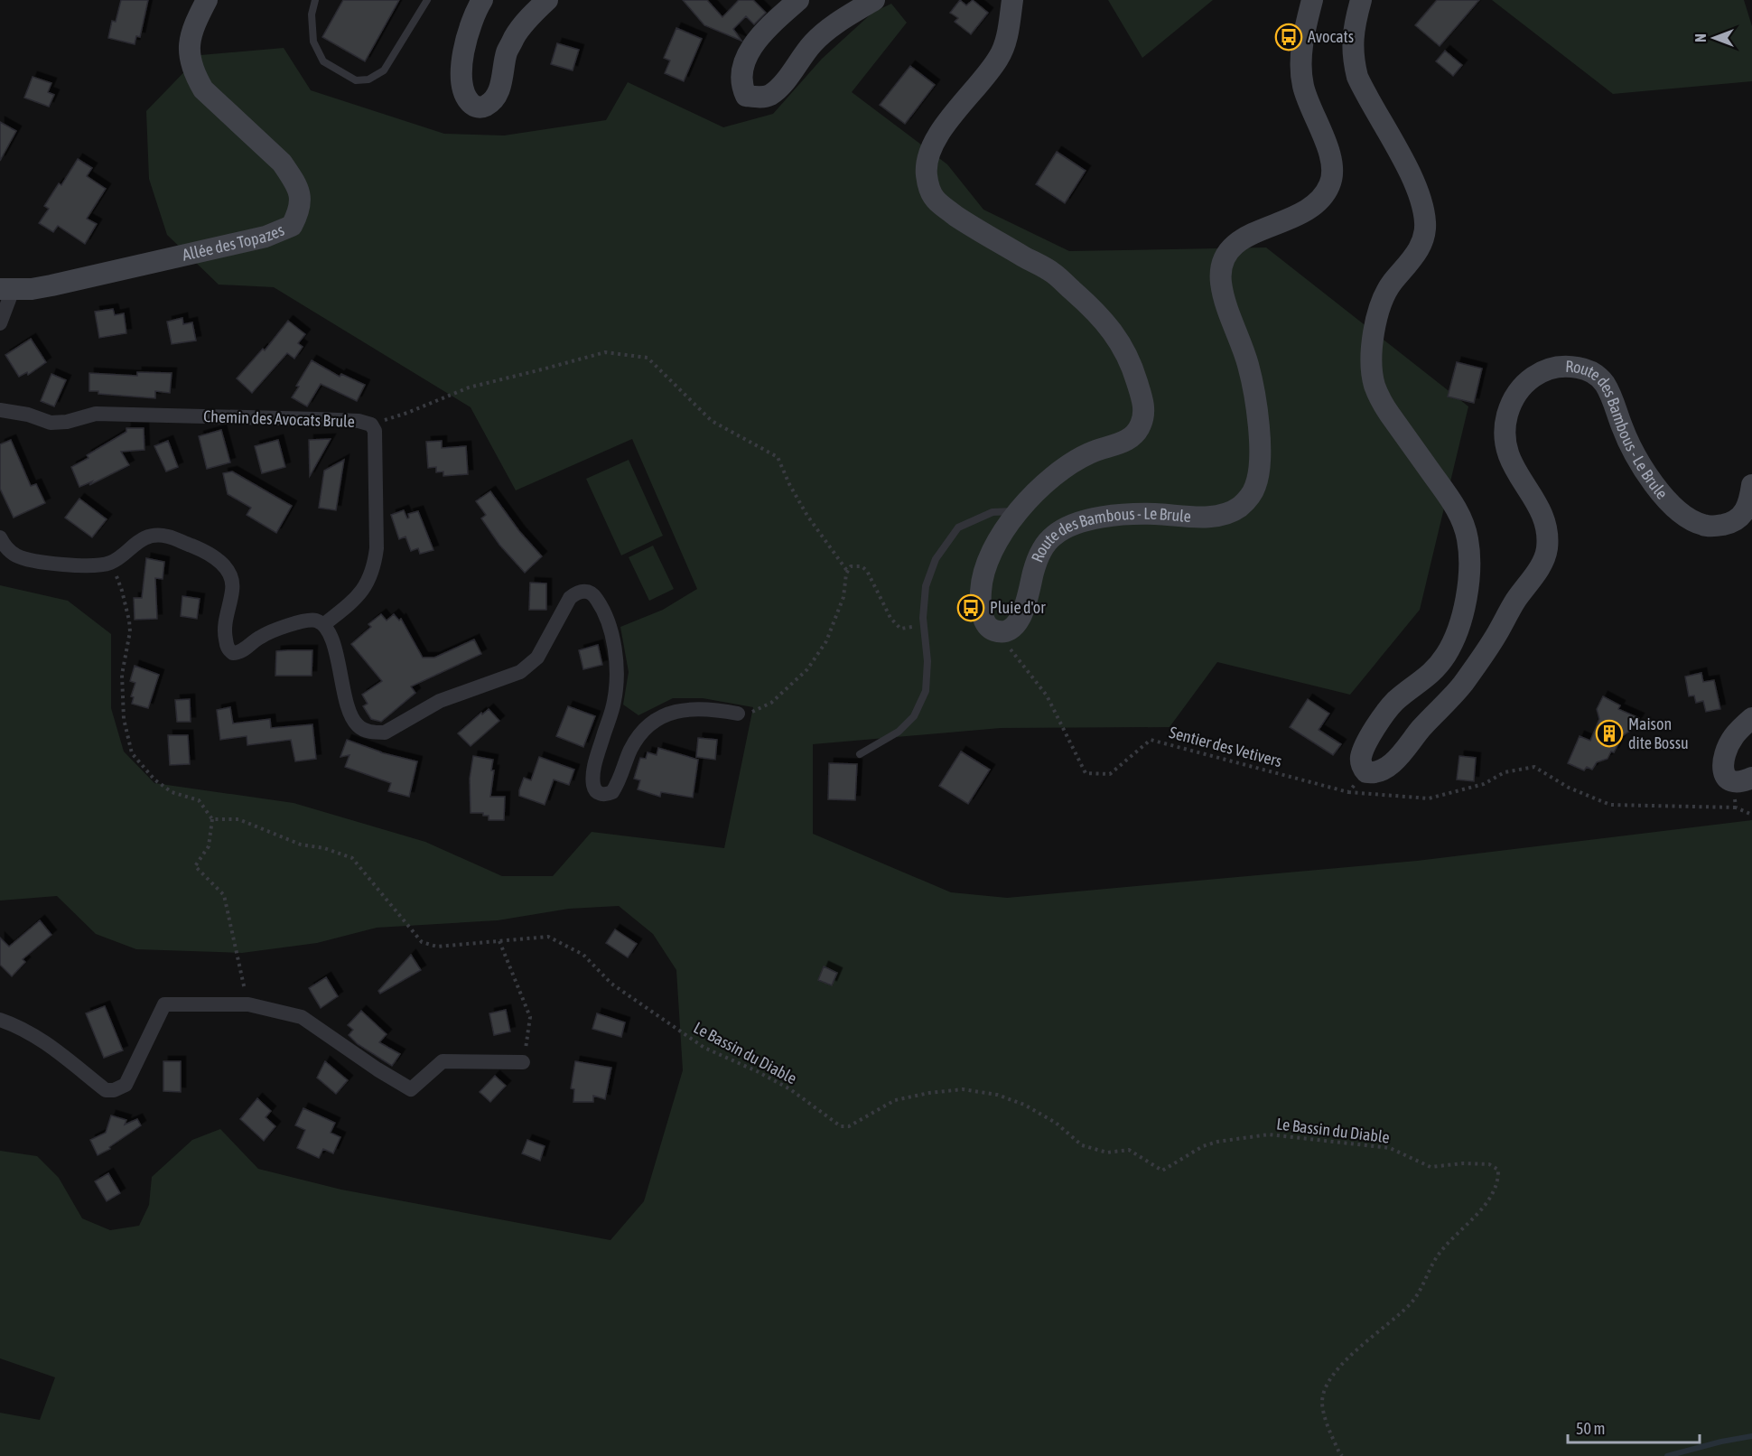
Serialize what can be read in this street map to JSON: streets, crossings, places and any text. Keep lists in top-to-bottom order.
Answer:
{
  "streets": {
    "main road": ["Allée des Topazes", "Route des Bambous - Le Brule"],
    "street": ["Chemin des Avocats Brule"],
    "path": ["Sentier des Vetivers", "Le Bassin du Diable"]
  },
  "crossings": [
    ["Route des Bambous - Le Brule", "Sentier des Vetivers"]
  ],
  "places": {
    "bus stop": ["Avocats", "Pluie d'or"],
    "building": ["Maison dite Bossu"]
  },
  "scale_bar": "50 m",
  "north": "left"
}
